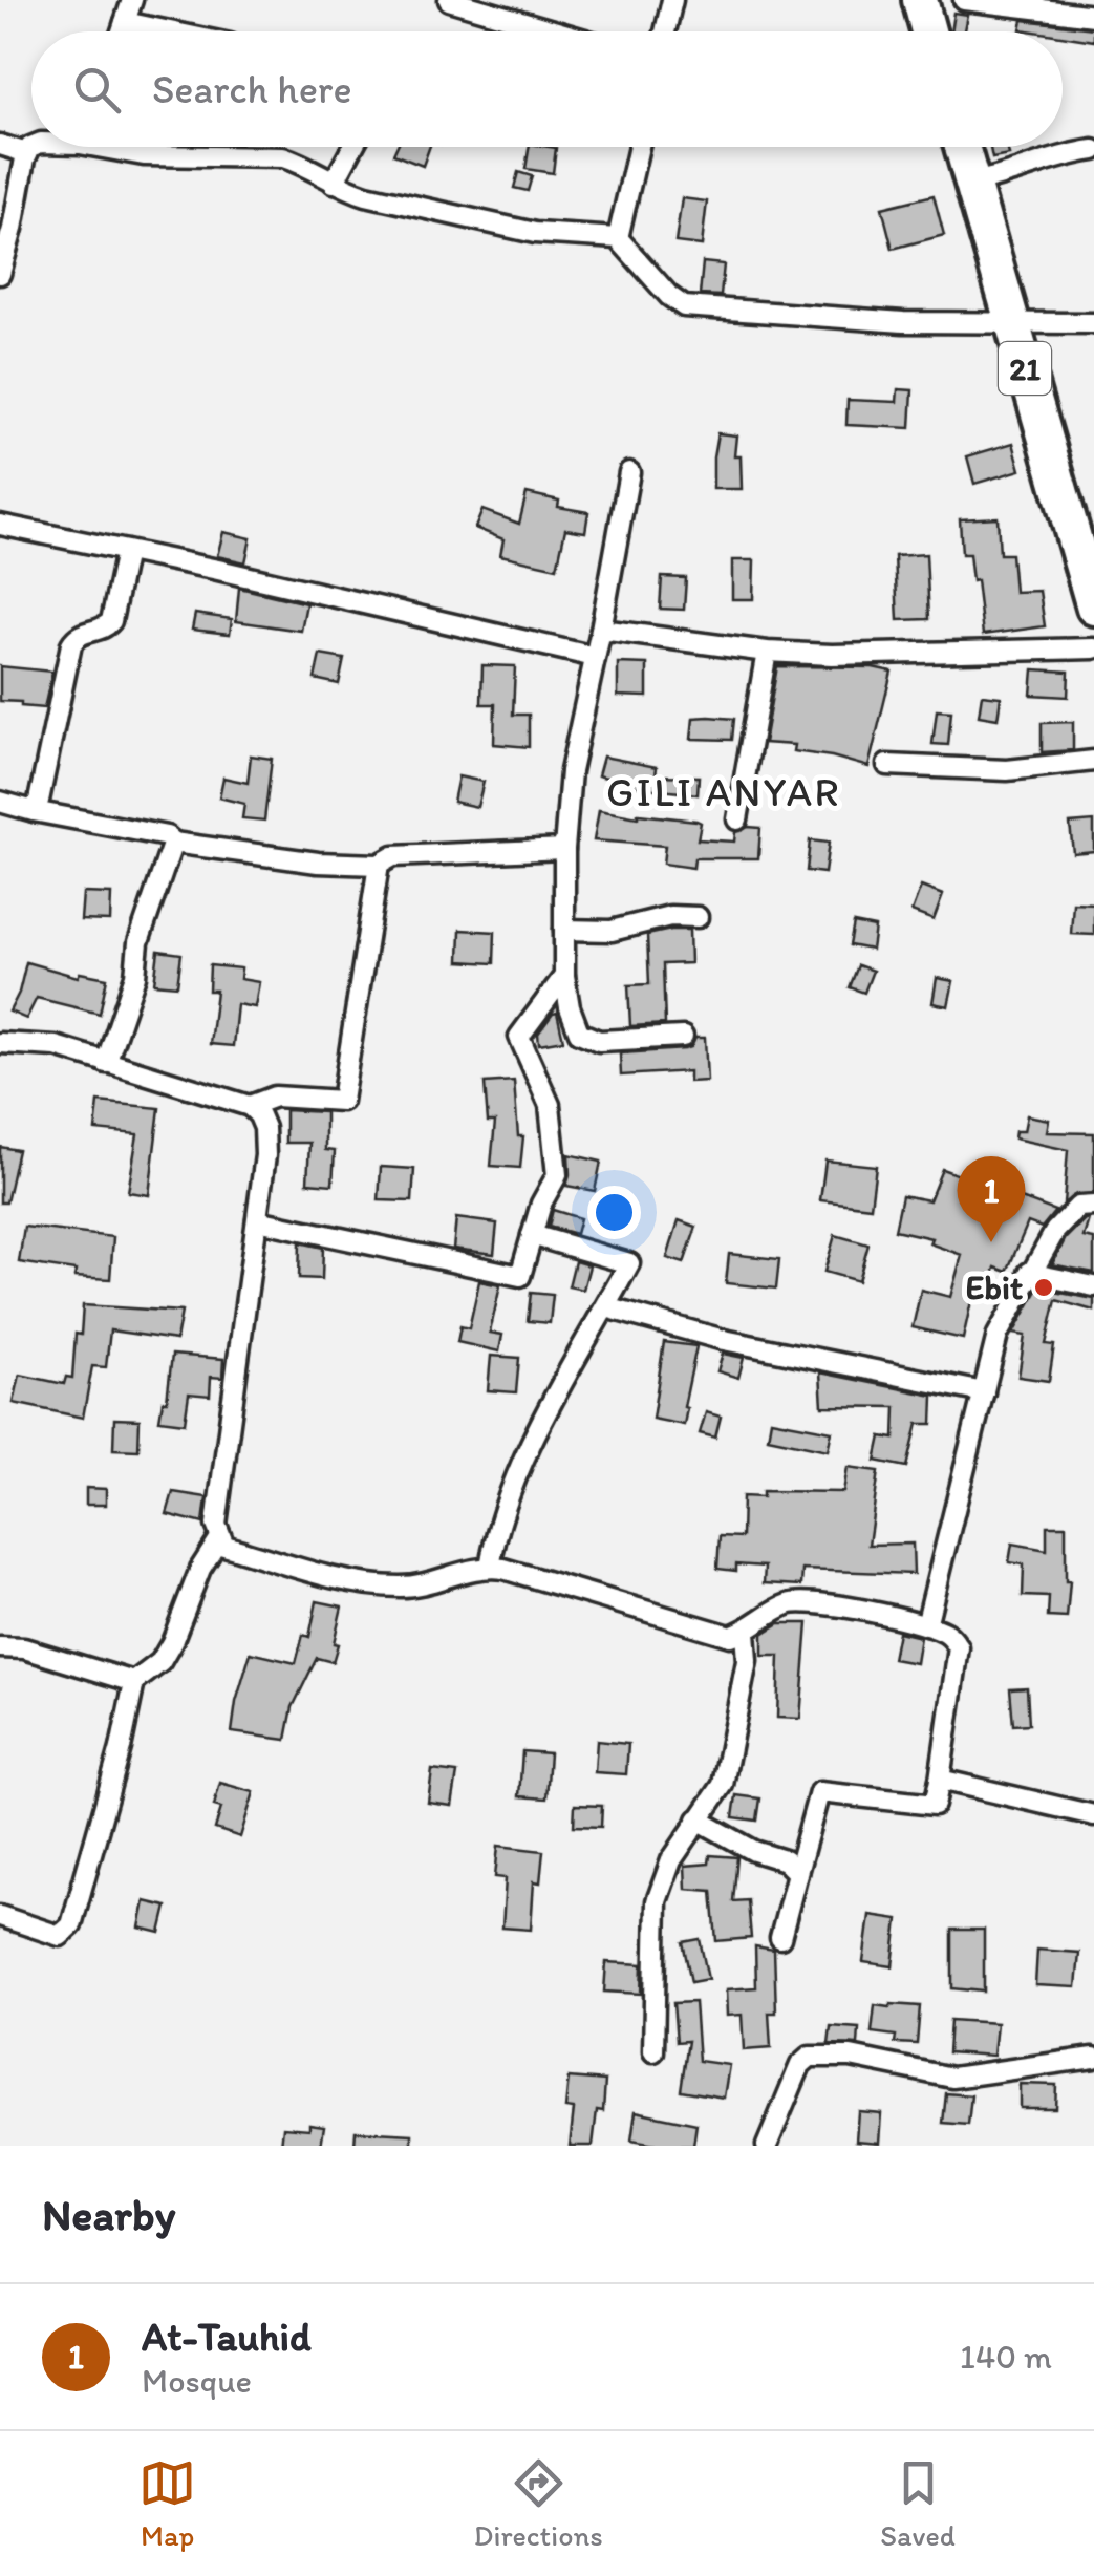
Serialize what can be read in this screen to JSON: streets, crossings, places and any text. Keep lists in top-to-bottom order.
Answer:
{
  "streets": {
    "highway": ["21"]
  },
  "districts": ["GILI ANYAR"],
  "places": ["Ebit"],
  "page": {
    "search": "Search here",
    "pins": "1",
    "heading": "Nearby",
    "list": [
      {
        "mark": "1",
        "name": "At-Tauhid",
        "note": "Mosque",
        "value": "140 m"
      }
    ],
    "nav": ["Map", "Directions", "Saved"]
  }
}
